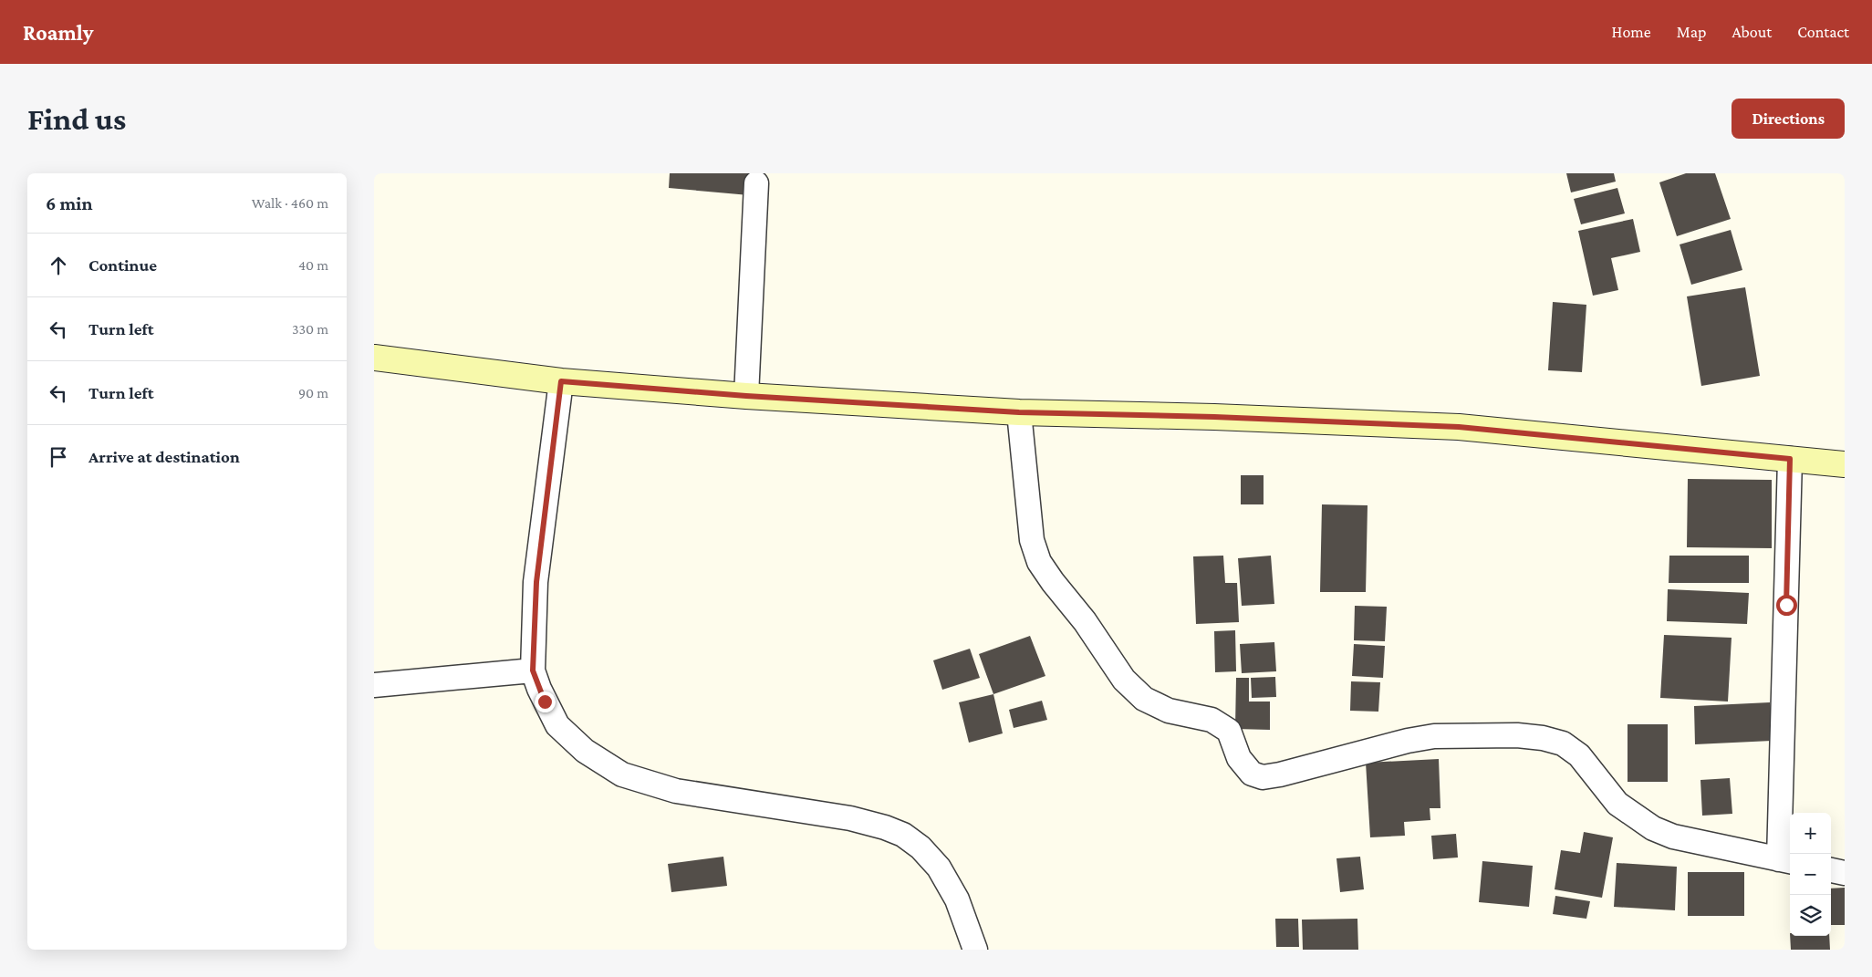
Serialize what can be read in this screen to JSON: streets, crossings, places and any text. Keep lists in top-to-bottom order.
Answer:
{
  "page": {
    "header": "Roamly",
    "nav": [
      "Home",
      "Map",
      "About",
      "Contact"
    ],
    "buttons": "Directions",
    "title": "Find us",
    "heading": ["6 min", "Walk · 460 m"],
    "list": [
      ["Continue", "40 m"],
      ["Turn left", "330 m"],
      ["Turn left", "90 m"],
      "Arrive at destination"
    ],
    "map_buttons": ["+", "−"]
  }
}
